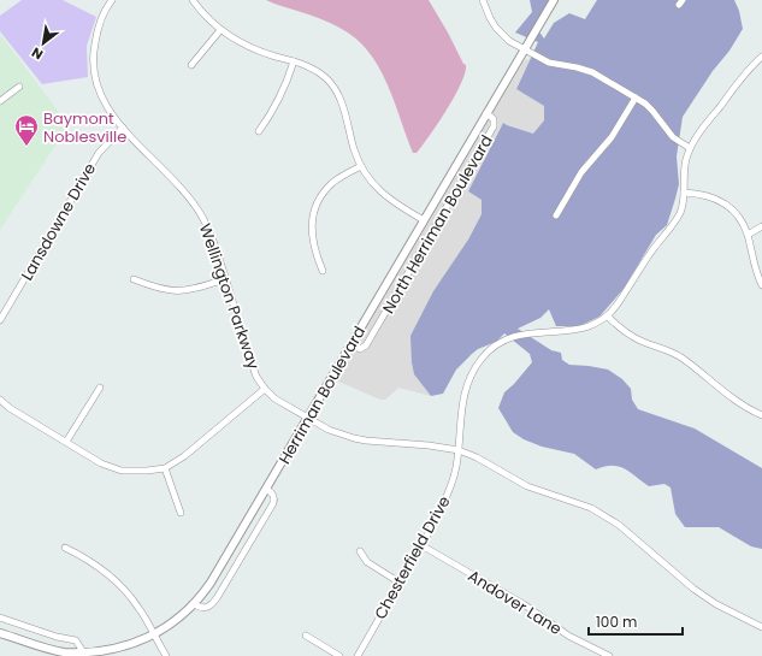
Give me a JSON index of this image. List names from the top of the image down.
{
  "streets": {
    "street": [
      "Lansdowne Drive",
      "North Herriman Boulevard",
      "Wellington Parkway",
      "Herriman Boulevard",
      "Chesterfield Drive",
      "Andover Lane"
    ]
  },
  "crossings": [
    ["Lansdowne Drive", "Wellington Parkway"],
    ["North Herriman Boulevard", "Herriman Boulevard"],
    ["Wellington Parkway", "Herriman Boulevard"],
    ["Wellington Parkway", "Chesterfield Drive"],
    ["Chesterfield Drive", "Andover Lane"]
  ],
  "places": {
    "hotel": ["Baymont Noblesville"]
  },
  "scale_bar": "100 m",
  "north": "bottom left"
}
